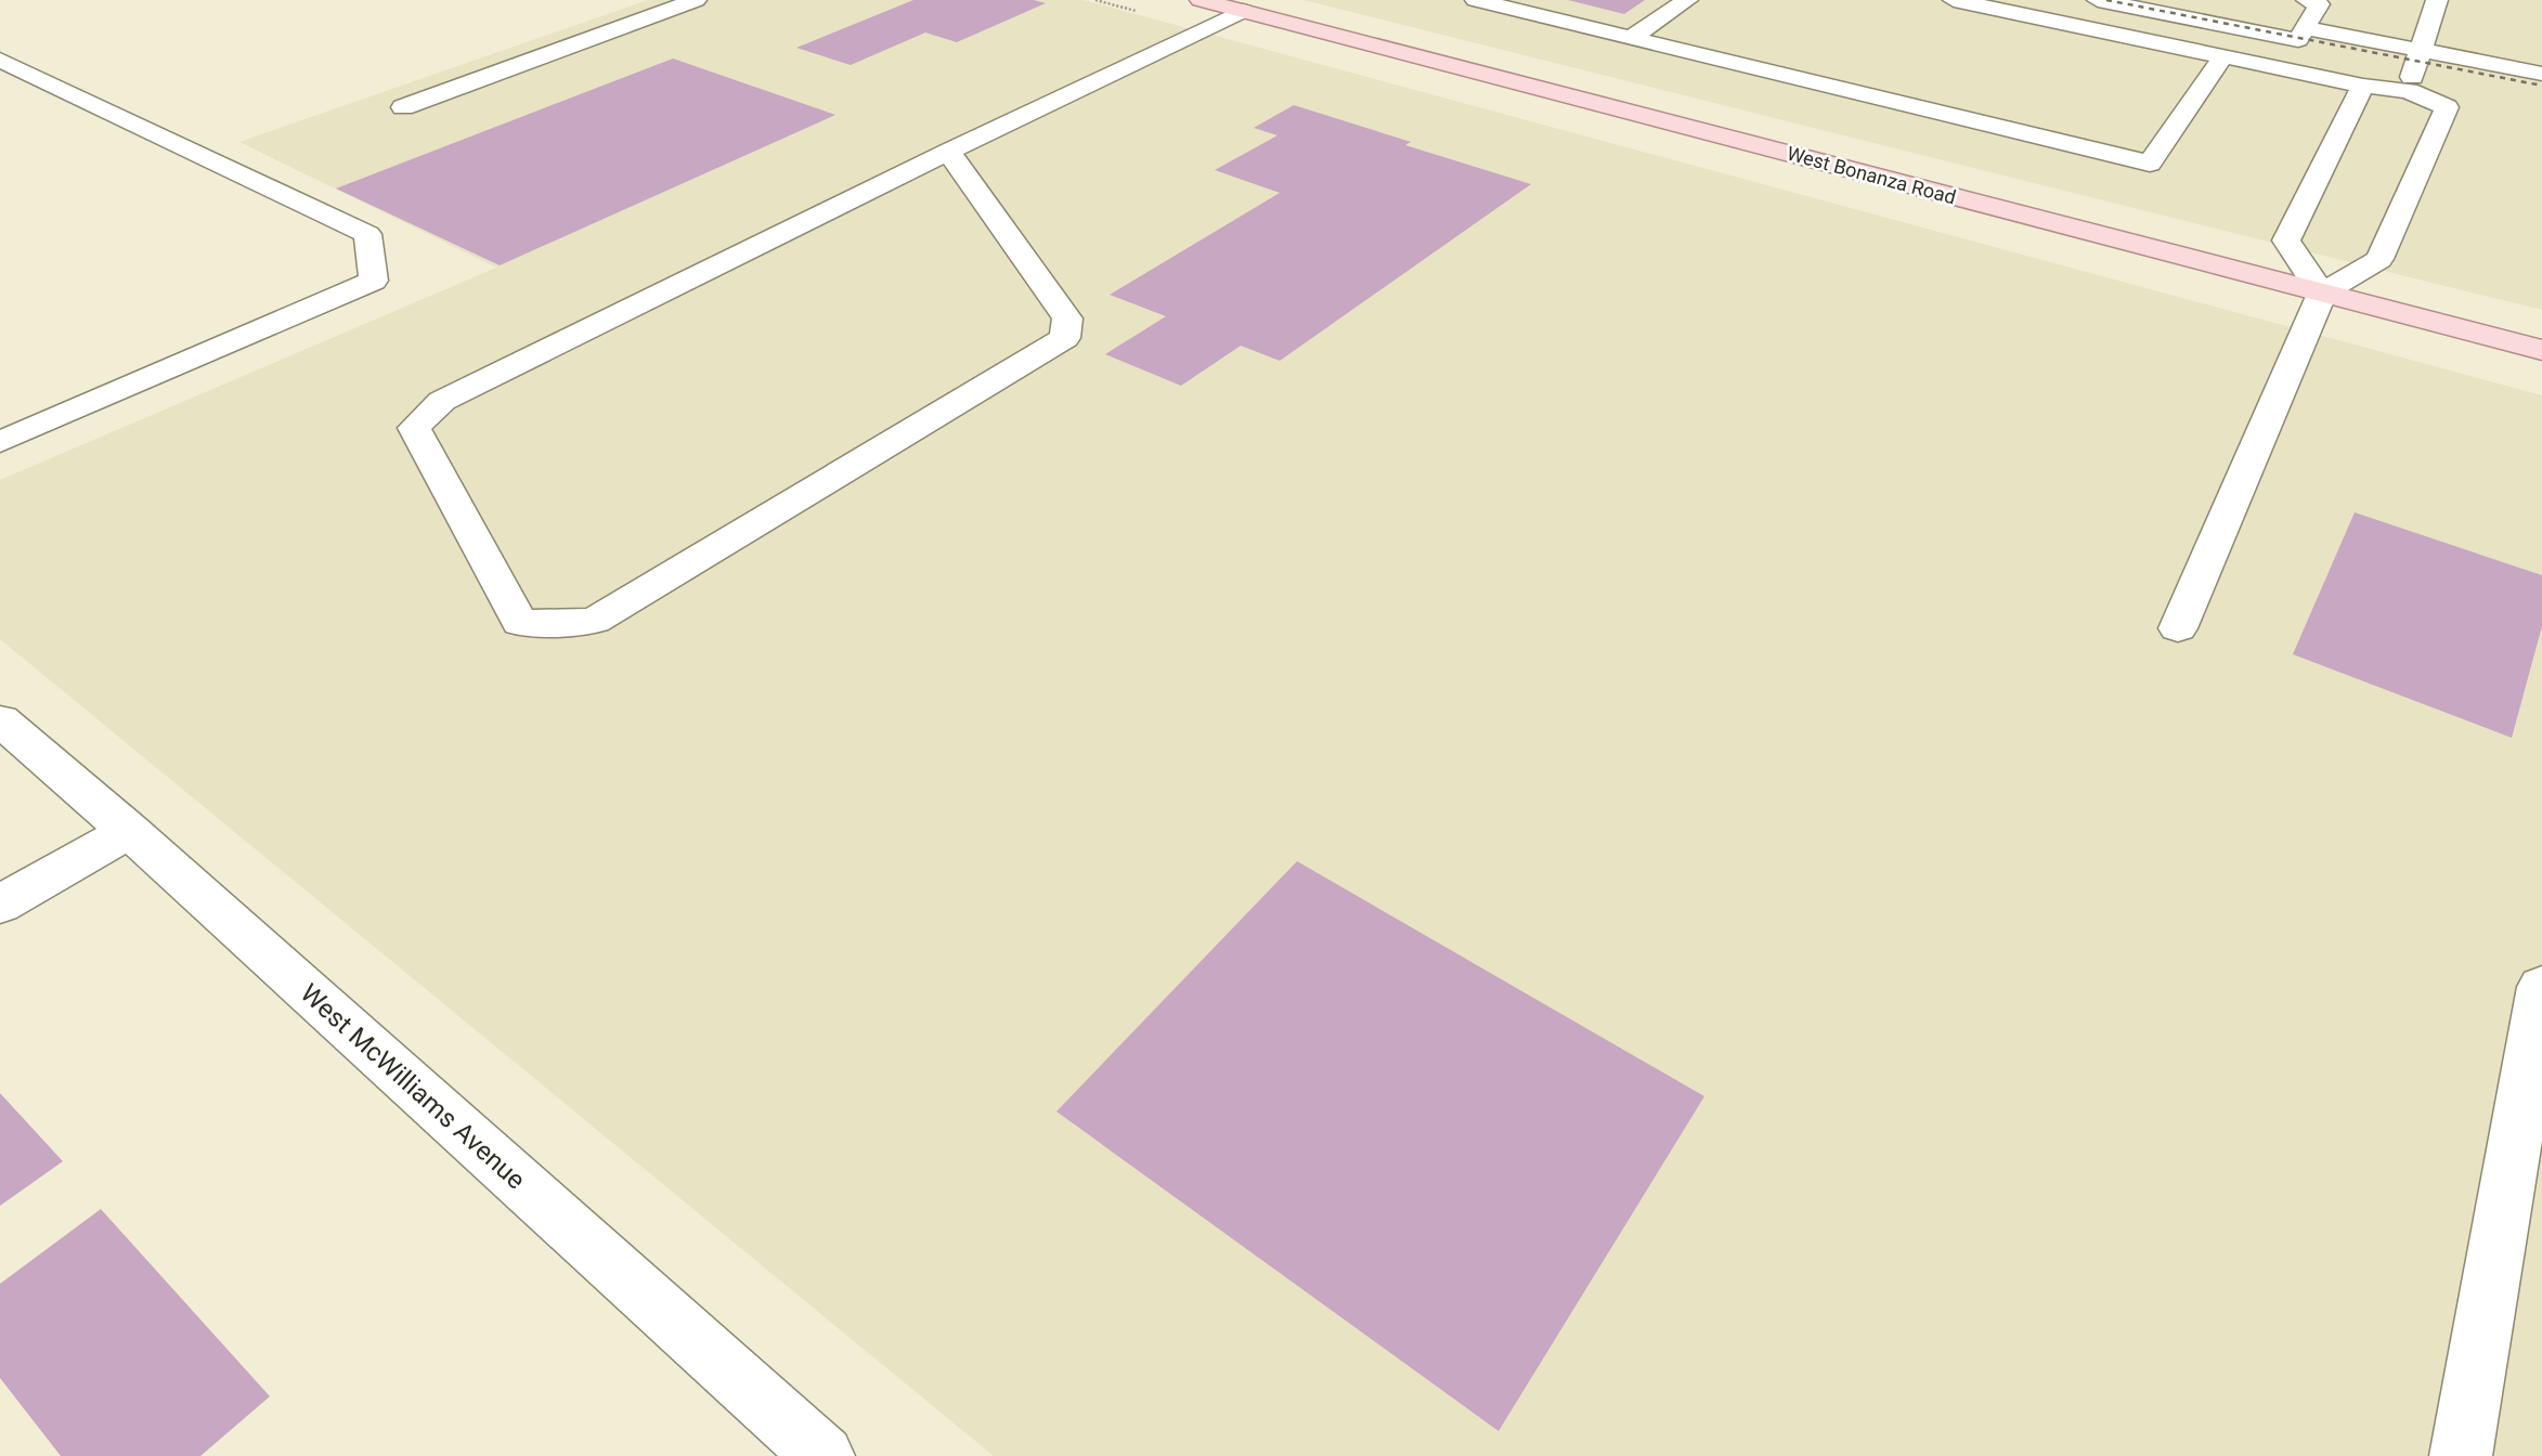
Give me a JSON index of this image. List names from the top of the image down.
{
  "streets": {
    "main road": ["West Bonanza Road"],
    "street": ["West McWilliams Avenue"]
  }
}
